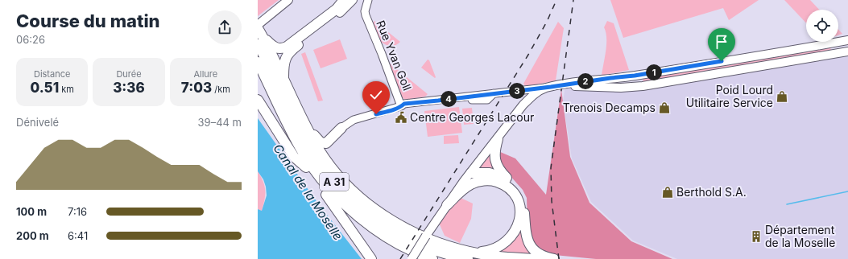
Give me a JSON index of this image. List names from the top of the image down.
{
  "streets": {
    "highway": ["A 31"],
    "street": ["Rue Yvan Goll"]
  },
  "water": ["Canal de la Moselle"],
  "places": {
    "shop": ["Poid Lourd Utilitaire Service", "Trenois Decamps", "Berthold S.A."],
    "public building": ["Centre Georges Lacour"],
    "building": ["Département de la Moselle"]
  },
  "page": {
    "heading": ["Course du matin", "06:26"],
    "stats": [
      ["Distance", "0.51 km"],
      ["Durée", "3:36"],
      ["Allure", "7:03 /km"]
    ],
    "pins": [
      "1",
      "2",
      "3",
      "4"
    ],
    "chart": ["Dénivelé", "39–44 m"],
    "list": [
      {
        "name": "100 m",
        "note": "7:16"
      },
      {
        "name": "200 m",
        "note": "6:41"
      }
    ]
  }
}
